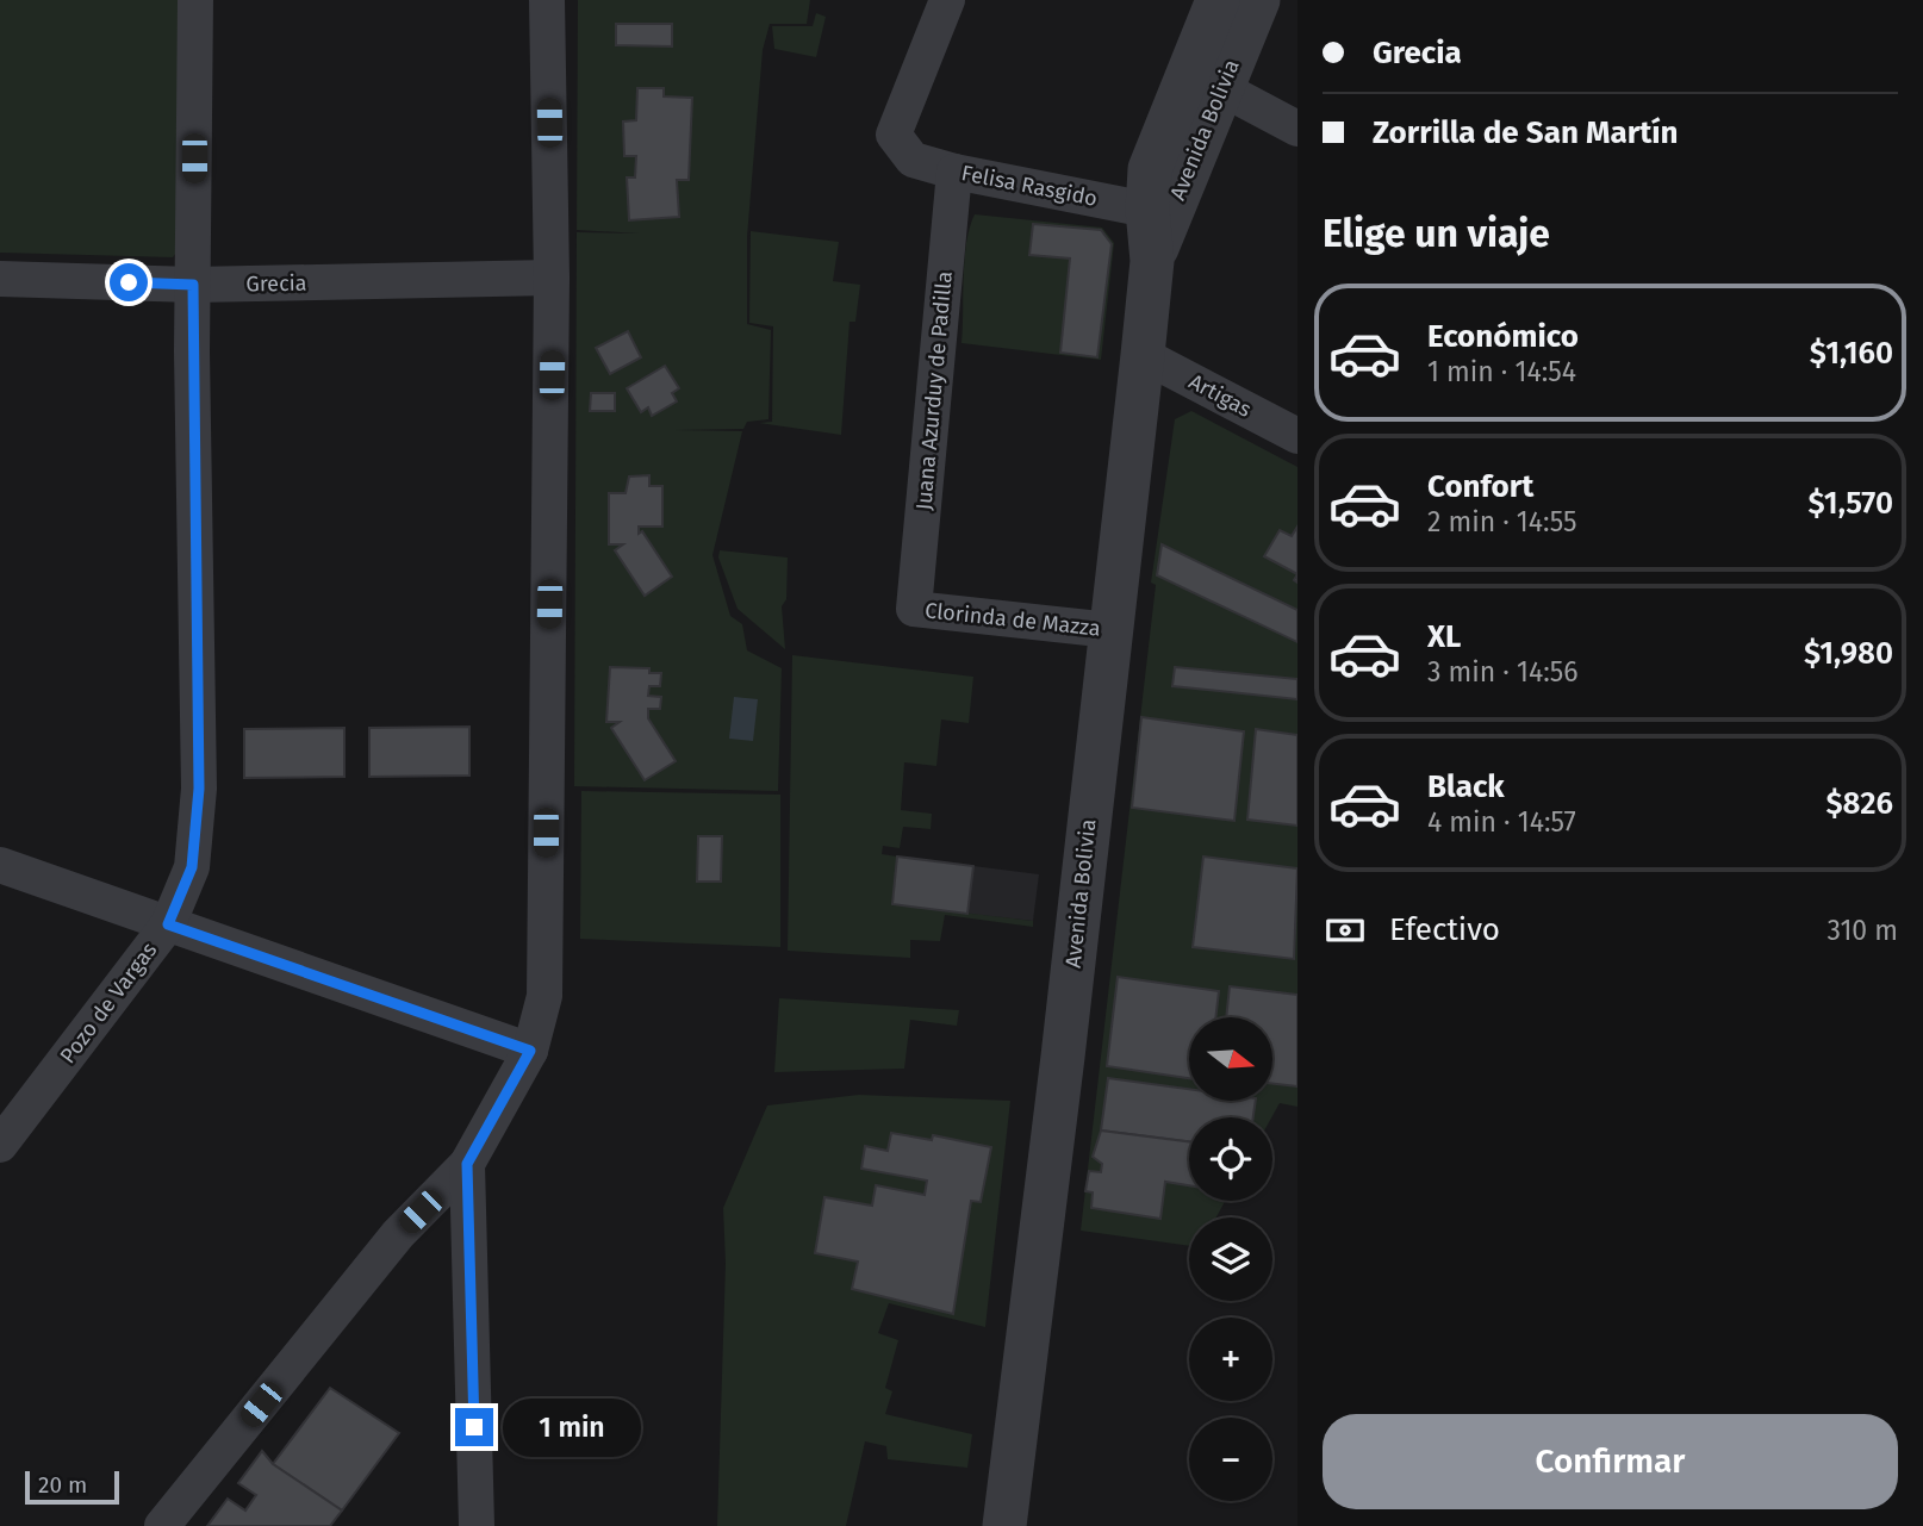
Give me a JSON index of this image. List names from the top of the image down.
{
  "streets": {
    "street": [
      "Avenida Bolivia",
      "Felisa Rasgido",
      "Grecia",
      "Juana Azurduy de Padilla",
      "Artigas",
      "Clorinda de Mazza",
      "Pozo de Vargas"
    ]
  },
  "crossings": [
    ["Avenida Bolivia", "Felisa Rasgido"],
    ["Avenida Bolivia", "Artigas"],
    ["Avenida Bolivia", "Clorinda de Mazza"],
    ["Felisa Rasgido", "Juana Azurduy de Padilla"],
    ["Grecia", "Pozo de Vargas"],
    ["Juana Azurduy de Padilla", "Clorinda de Mazza"]
  ],
  "scale_bar": "20 m",
  "north": "right",
  "page": {
    "banner": ["Grecia", "Zorrilla de San Martín"],
    "heading": "Elige un viaje",
    "list": [
      {
        "name": "Económico",
        "note": "1 min · 14:54",
        "value": "$1,160"
      },
      {
        "name": "Confort",
        "note": "2 min · 14:55",
        "value": "$1,570"
      },
      {
        "name": "XL",
        "note": "3 min · 14:56",
        "value": "$1,980"
      },
      {
        "name": "Black",
        "note": "4 min · 14:57",
        "value": "$826"
      }
    ],
    "pay": ["Efectivo", "310 m"],
    "map_buttons": ["+", "−"],
    "buttons": "Confirmar",
    "bubble": "1 min",
    "scale": "20 m"
  }
}
